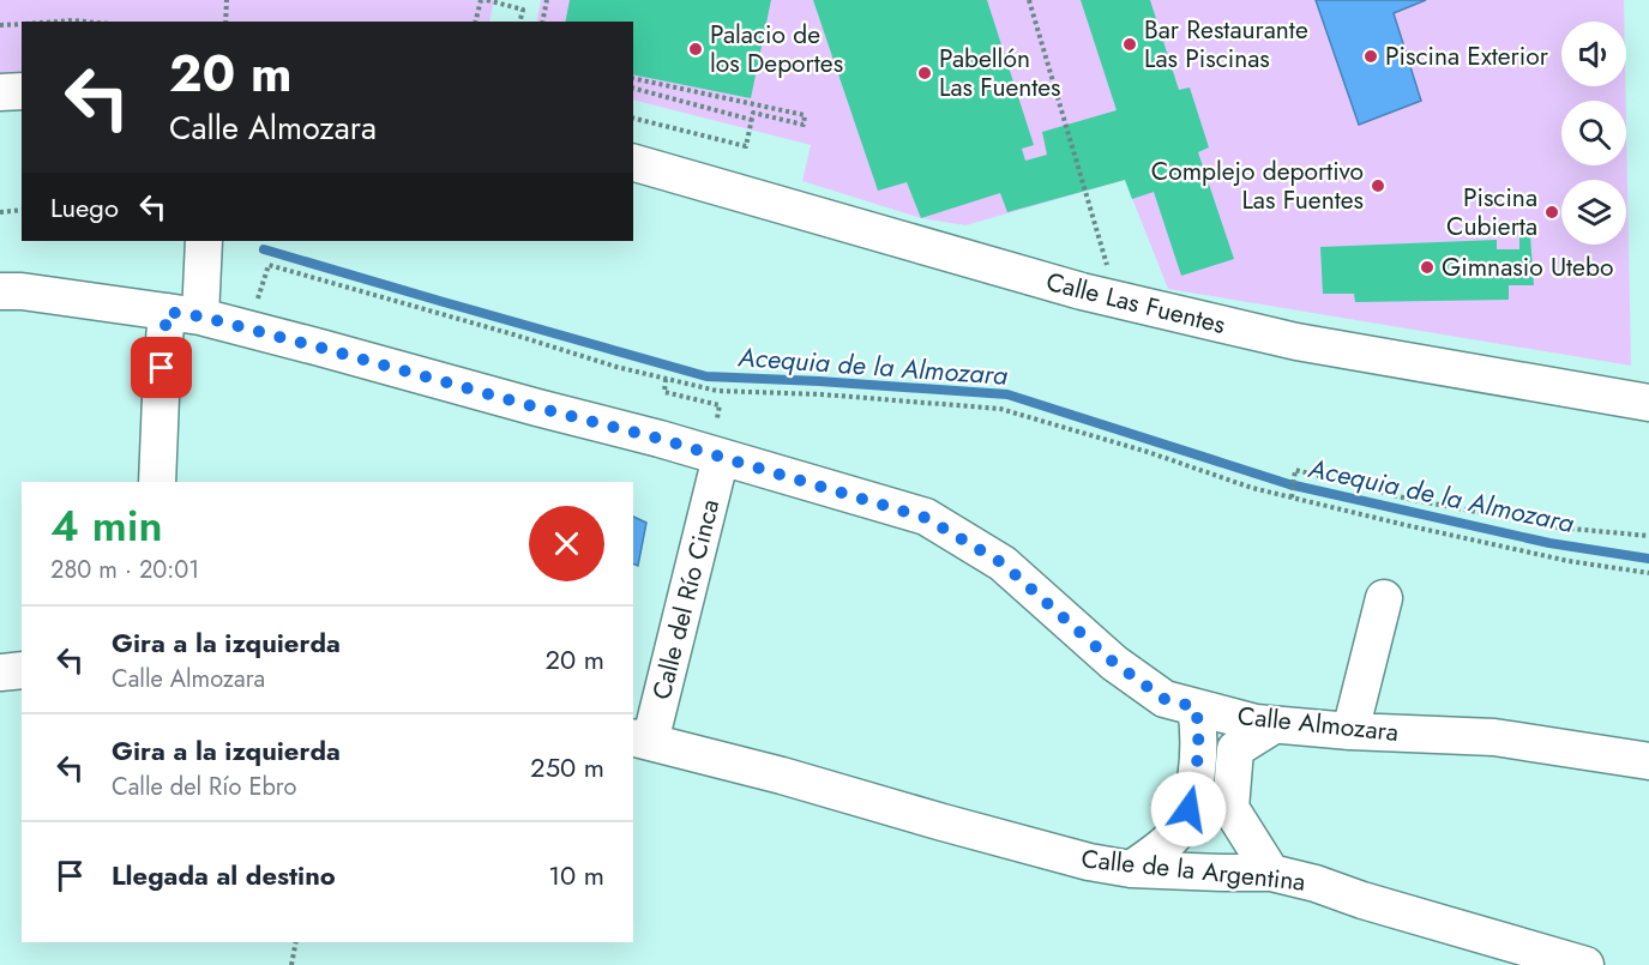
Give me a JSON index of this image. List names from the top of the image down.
{
  "streets": {
    "street": [
      "Calle Las Fuentes",
      "Calle del Río Cinca",
      "Calle Almozara",
      "Calle de la Argentina"
    ]
  },
  "crossings": [
    ["Calle del Río Cinca", "Calle Almozara"],
    ["Calle del Río Cinca", "Calle de la Argentina"]
  ],
  "water": ["Acequia de la Almozara"],
  "places": [
    "Bar Restaurante Las Piscinas",
    "Palacio de los Deportes",
    "Piscina Exterior",
    "Pabellón Las Fuentes",
    "Complejo deportivo Las Fuentes",
    "Piscina Cubierta",
    "Gimnasio Utebo"
  ],
  "page": {
    "turn": ["20 m", "Calle Almozara"],
    "then": "Luego",
    "heading": ["4 min", "280 m · 20:01"],
    "list": [
      {
        "name": "Gira a la izquierda",
        "note": "Calle Almozara",
        "value": "20 m"
      },
      {
        "name": "Gira a la izquierda",
        "note": "Calle del Río Ebro",
        "value": "250 m"
      },
      {
        "name": "Llegada al destino",
        "value": "10 m"
      }
    ]
  }
}
